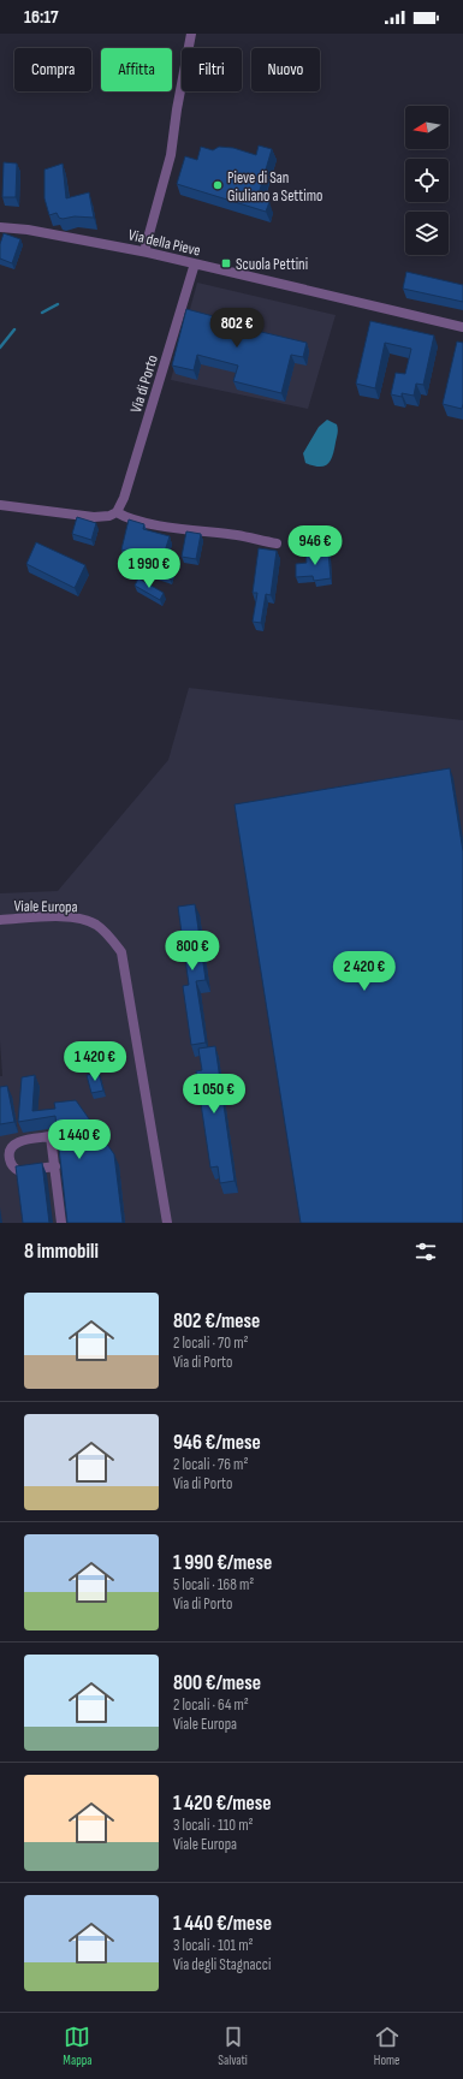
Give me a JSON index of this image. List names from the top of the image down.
{
  "streets": {
    "street": ["Via della Pieve", "Via di Porto", "Viale Europa"]
  },
  "crossings": [
    ["Via della Pieve", "Via di Porto"]
  ],
  "places": {
    "other": ["Pieve di San Giuliano a Settimo"],
    "transit": ["Scuola Pettini"]
  },
  "north": "left",
  "page": {
    "status": "16:17",
    "chip": [
      "Compra",
      "Affitta",
      "Filtri",
      "Nuovo"
    ],
    "price": [
      "802 €",
      "946 €",
      "1 990 €",
      "800 €",
      "2 420 €",
      "1 420 €",
      "1 050 €",
      "1 440 €"
    ],
    "heading": "8 immobili",
    "list": [
      {
        "name": "802 €/mese",
        "note": "2 locali · 70 m² · Via di Porto"
      },
      {
        "name": "946 €/mese",
        "note": "2 locali · 76 m² · Via di Porto"
      },
      {
        "name": "1 990 €/mese",
        "note": "5 locali · 168 m² · Via di Porto"
      },
      {
        "name": "800 €/mese",
        "note": "2 locali · 64 m² · Viale Europa"
      },
      {
        "name": "1 420 €/mese",
        "note": "3 locali · 110 m² · Viale Europa"
      },
      {
        "name": "1 440 €/mese",
        "note": "3 locali · 101 m² · Via degli Stagnacci"
      }
    ],
    "tabs": ["Mappa", "Salvati", "Home"]
  }
}
